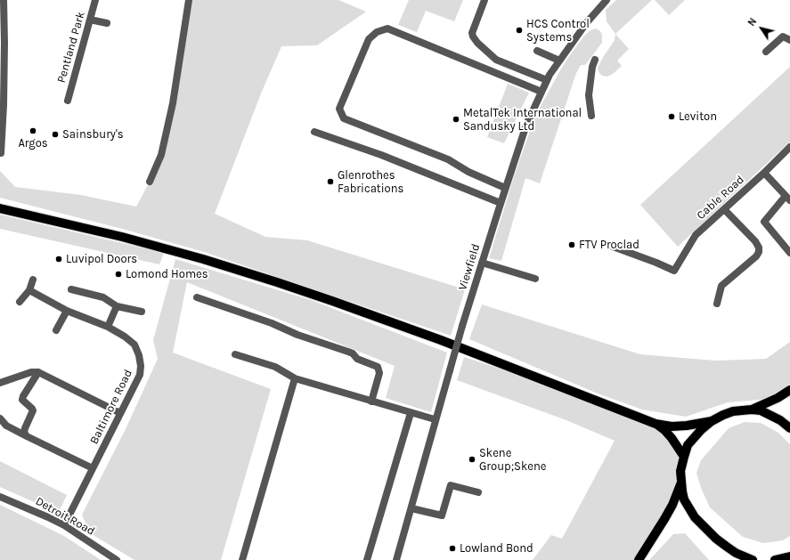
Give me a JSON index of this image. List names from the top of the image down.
{
  "streets": {
    "street": [
      "Pentland Park",
      "Cable Road",
      "Viewfield",
      "Baltimore Road",
      "Detroit Road"
    ]
  },
  "crossings": [
    ["Baltimore Road", "Detroit Road"]
  ],
  "places": [
    "HCS Control Systems",
    "Leviton",
    "MetalTek International Sandusky Ltd",
    "Argos",
    "Sainsbury's",
    "Glenrothes Fabrications",
    "FTV Proclad",
    "Luvipol Doors",
    "Lomond Homes",
    "Skene Group;Skene",
    "Lowland Bond"
  ],
  "north": "top left"
}
